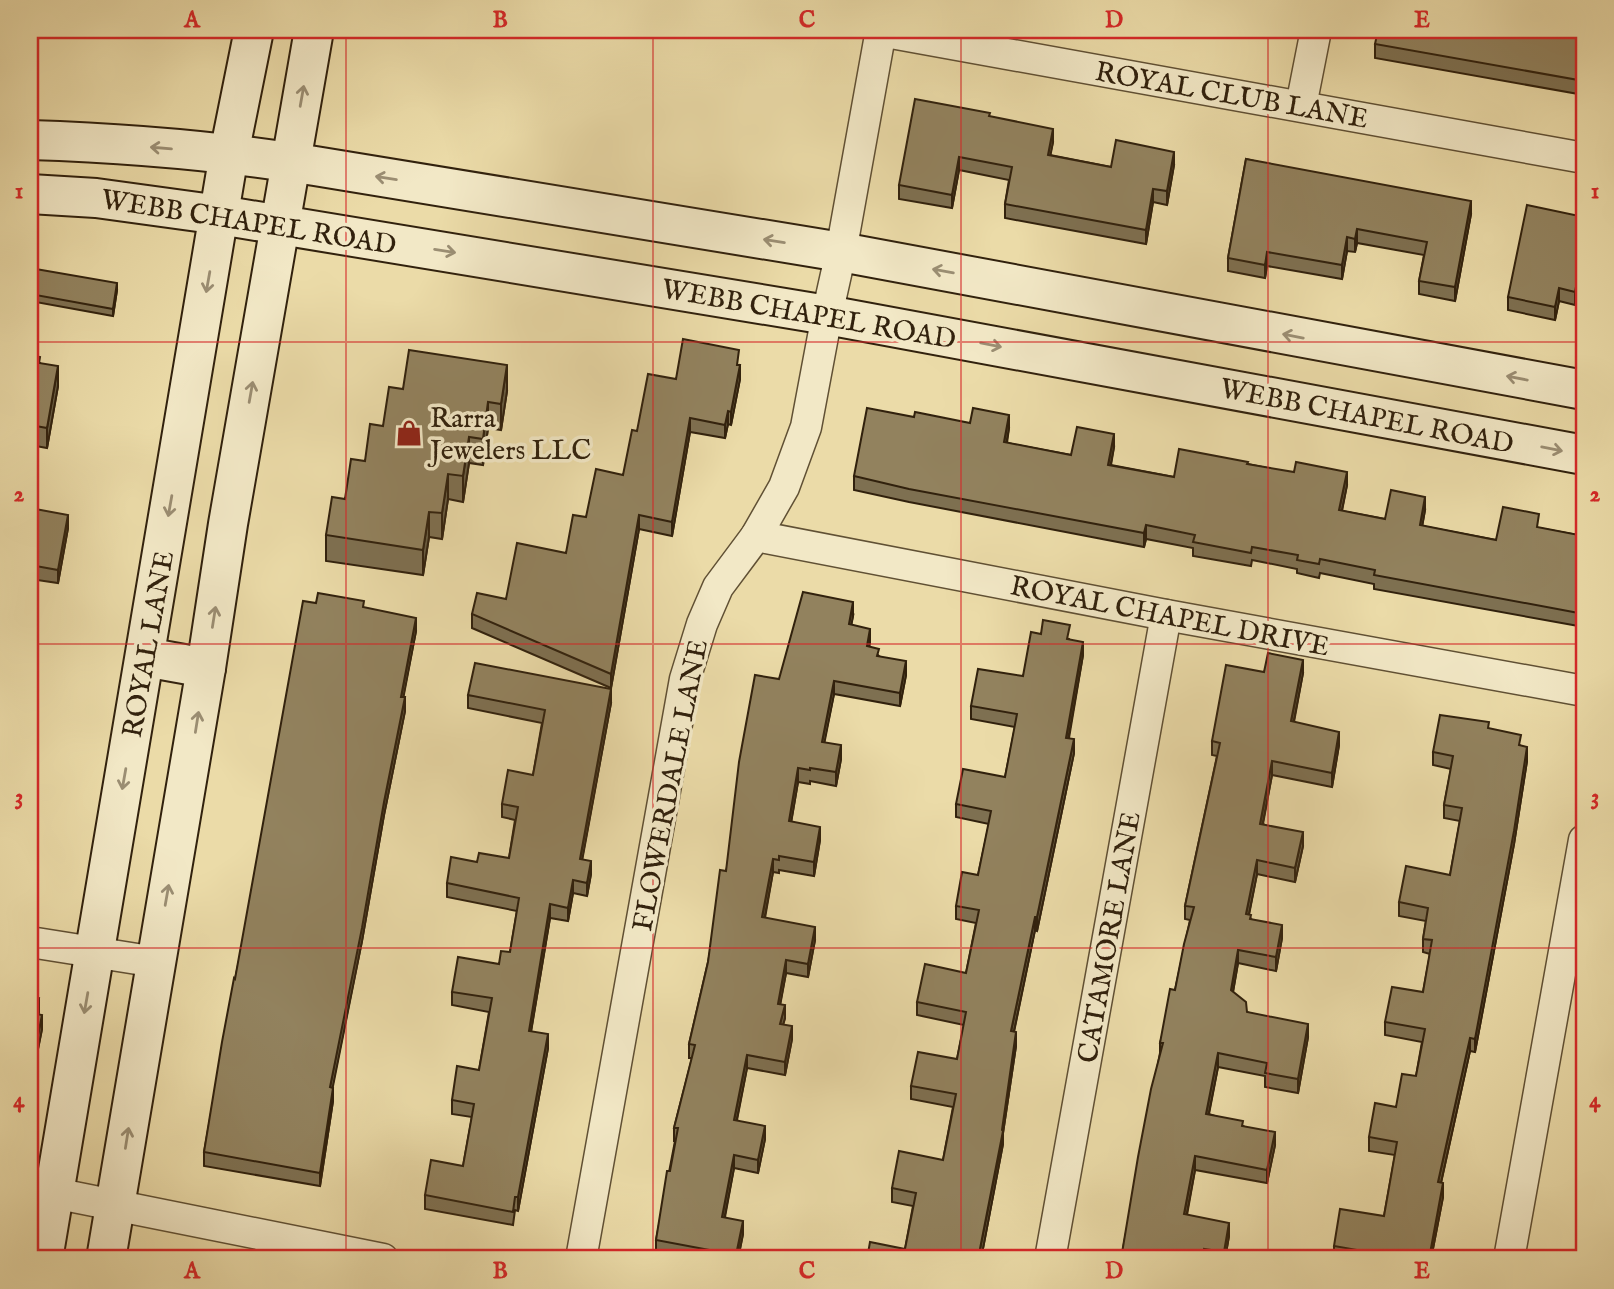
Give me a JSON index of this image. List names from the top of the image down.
{
  "streets": {
    "main road": ["WEBB CHAPEL ROAD", "ROYAL LANE"],
    "street": [
      "ROYAL CLUB LANE",
      "ROYAL CHAPEL DRIVE",
      "FLOWERDALE LANE",
      "CATAMORE LANE"
    ]
  },
  "crossings": [
    ["ROYAL CLUB LANE", "FLOWERDALE LANE"],
    ["WEBB CHAPEL ROAD", "ROYAL LANE"],
    ["WEBB CHAPEL ROAD", "FLOWERDALE LANE"],
    ["ROYAL CHAPEL DRIVE", "FLOWERDALE LANE"],
    ["ROYAL CHAPEL DRIVE", "CATAMORE LANE"]
  ],
  "places": {
    "shop": ["Rarra Jewelers LLC"]
  },
  "grid": {
    "columns": [
      "A",
      "B",
      "C",
      "D",
      "E"
    ],
    "rows": [
      "1",
      "2",
      "3",
      "4"
    ]
  }
}
